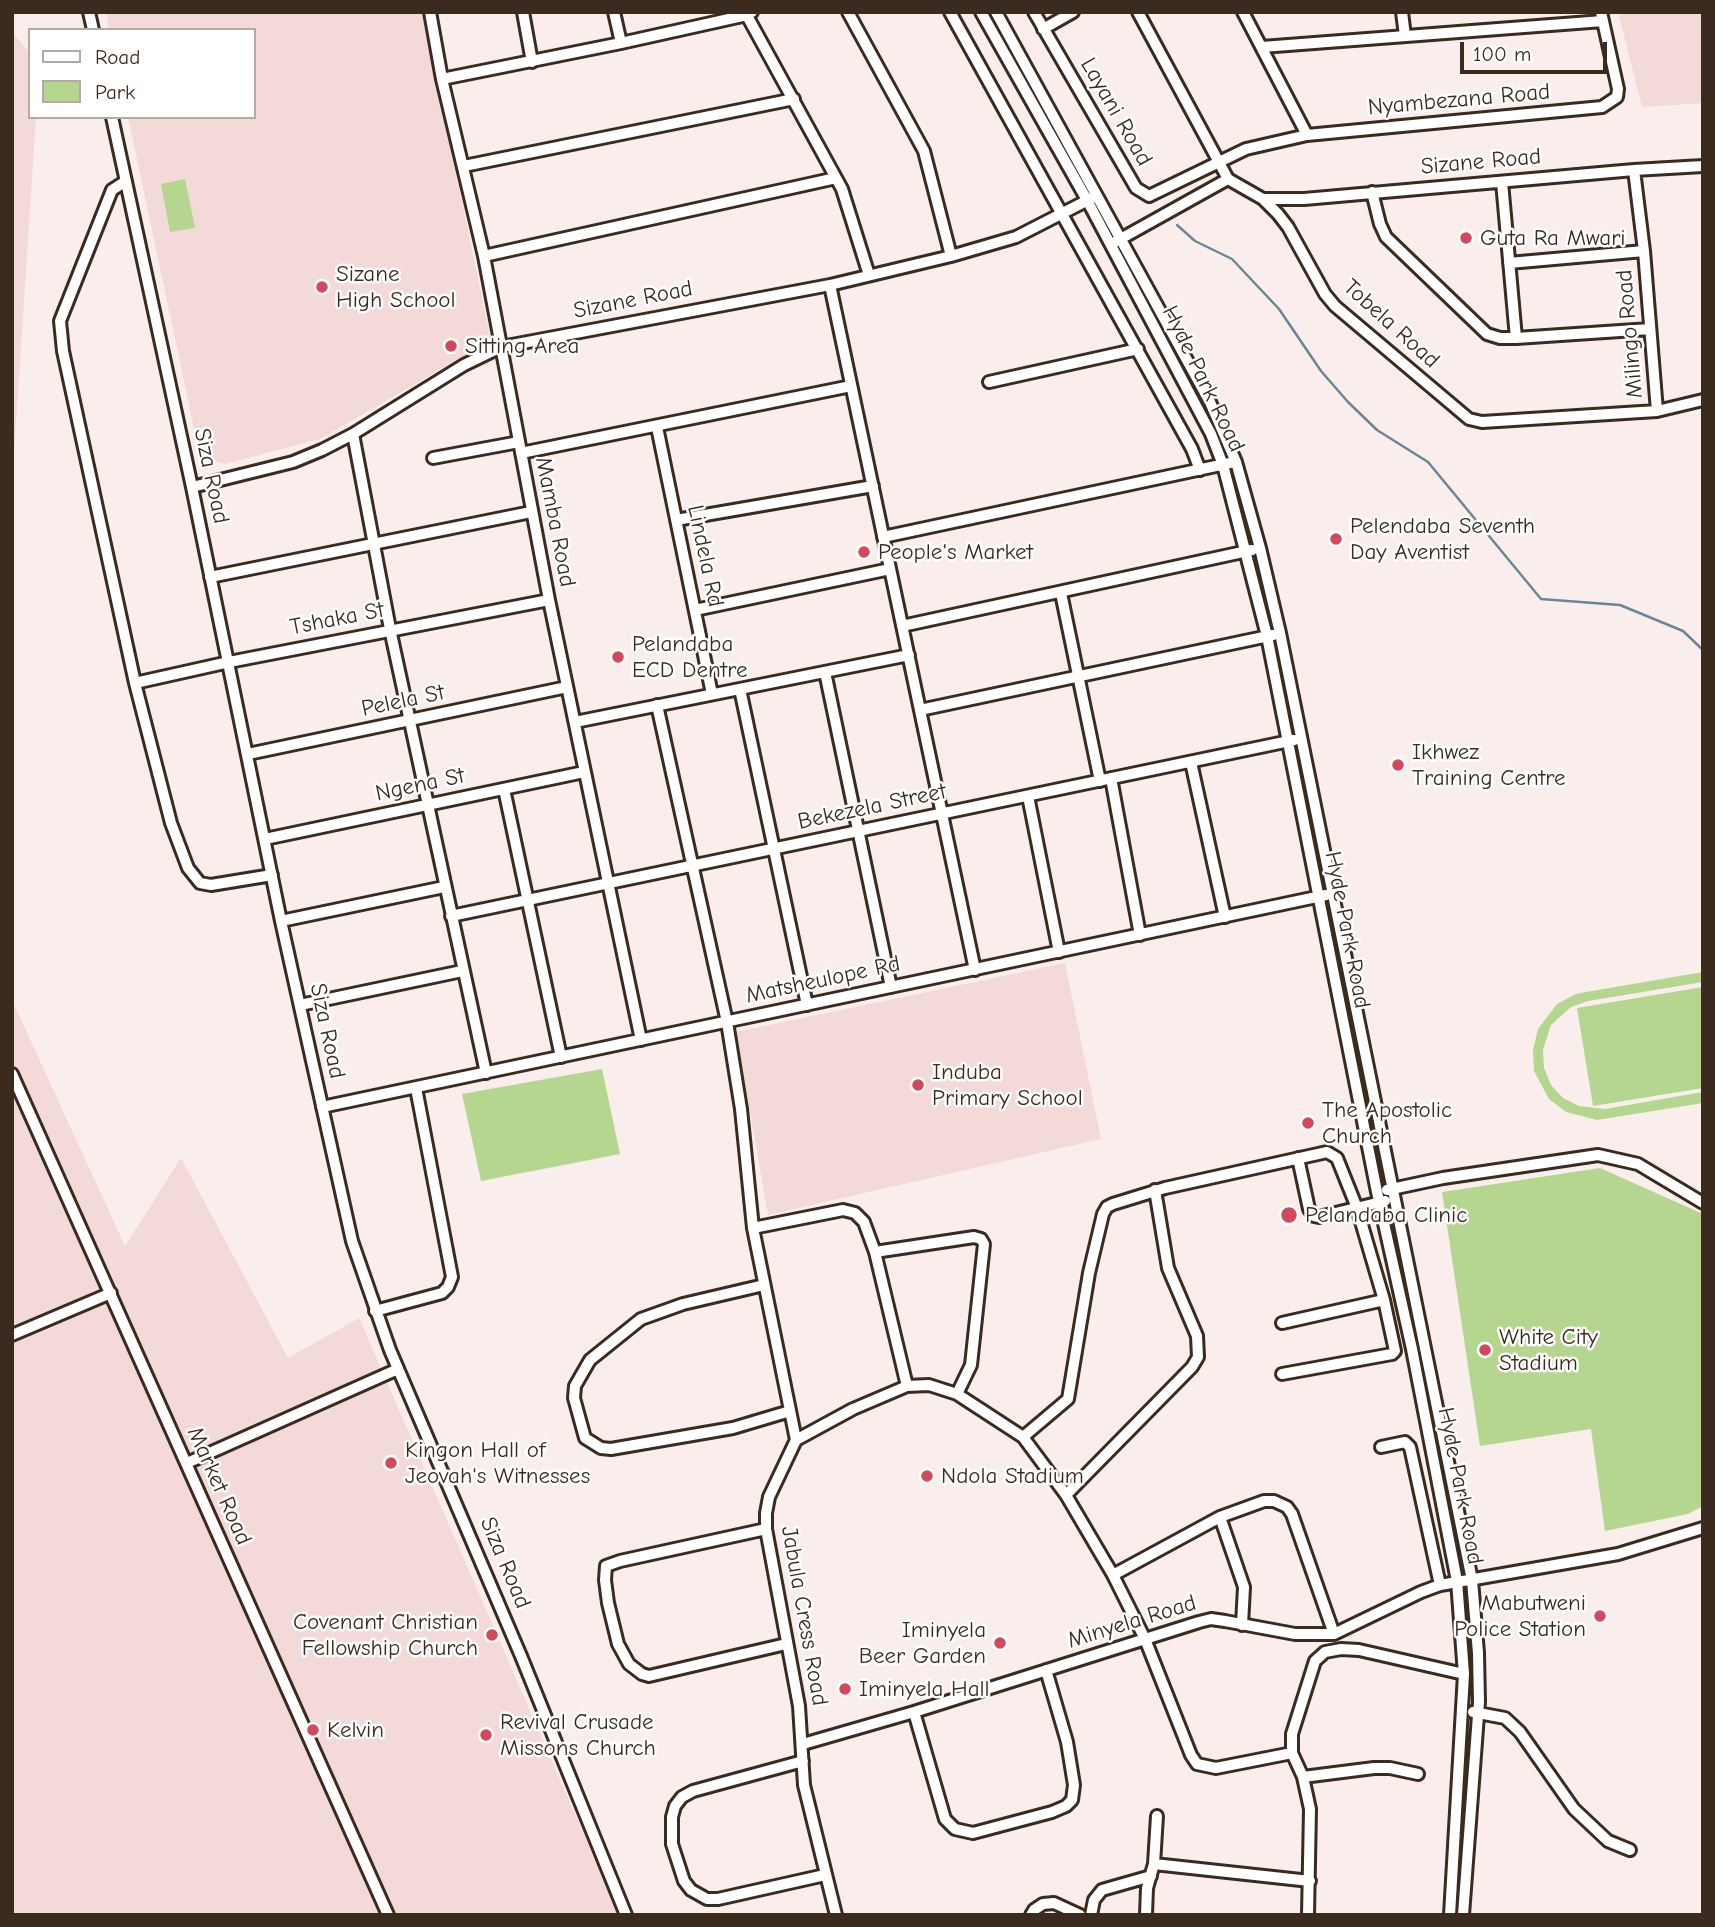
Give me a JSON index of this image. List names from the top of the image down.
{
  "streets": {
    "street": [
      "Nyambezana Road",
      "Layani Road",
      "Sizane Road",
      "Tobela Road",
      "Milingo Road",
      "Hyde Park Road",
      "Siza Road",
      "Mamba Road",
      "Lindela Rd",
      "Tshaka St",
      "Pelela St",
      "Ngena St",
      "Bekezela Street",
      "Matsheulope Rd",
      "Market Road",
      "Jabula Cress Road",
      "Minyela Road"
    ]
  },
  "crossings": [
    ["Nyambezana Road", "Layani Road"],
    ["Sizane Road", "Tobela Road"],
    ["Sizane Road", "Milingo Road"],
    ["Sizane Road", "Hyde Park Road"],
    ["Sizane Road", "Siza Road"],
    ["Sizane Road", "Mamba Road"],
    ["Tobela Road", "Milingo Road"],
    ["Hyde Park Road", "Bekezela Street"],
    ["Hyde Park Road", "Matsheulope Rd"],
    ["Hyde Park Road", "Minyela Road"],
    ["Siza Road", "Tshaka St"],
    ["Siza Road", "Pelela St"],
    ["Siza Road", "Ngena St"],
    ["Siza Road", "Matsheulope Rd"],
    ["Mamba Road", "Tshaka St"],
    ["Mamba Road", "Pelela St"],
    ["Mamba Road", "Ngena St"],
    ["Mamba Road", "Bekezela Street"],
    ["Mamba Road", "Matsheulope Rd"],
    ["Jabula Cress Road", "Minyela Road"]
  ],
  "places": [
    "Guta Ra Mwari",
    "Sizane High School",
    "Sitting Area",
    "Pelendaba Seventh Day Aventist",
    "People's Market",
    "Pelandaba ECD Dentre",
    "Ikhwez Training Centre",
    "Induba Primary School",
    "The Apostolic Church",
    "Pelandaba Clinic",
    "White City Stadium",
    "Kingon Hall of Jeovah's Witnesses",
    "Ndola Stadium",
    "Mabutweni Police Station",
    "Covenant Christian Fellowship Church",
    "Iminyela Beer Garden",
    "Iminyela Hall",
    "Kelvin",
    "Revival Crusade Missons Church"
  ],
  "legend": ["Road", "Park"],
  "scale_bar": "100 m"
}
